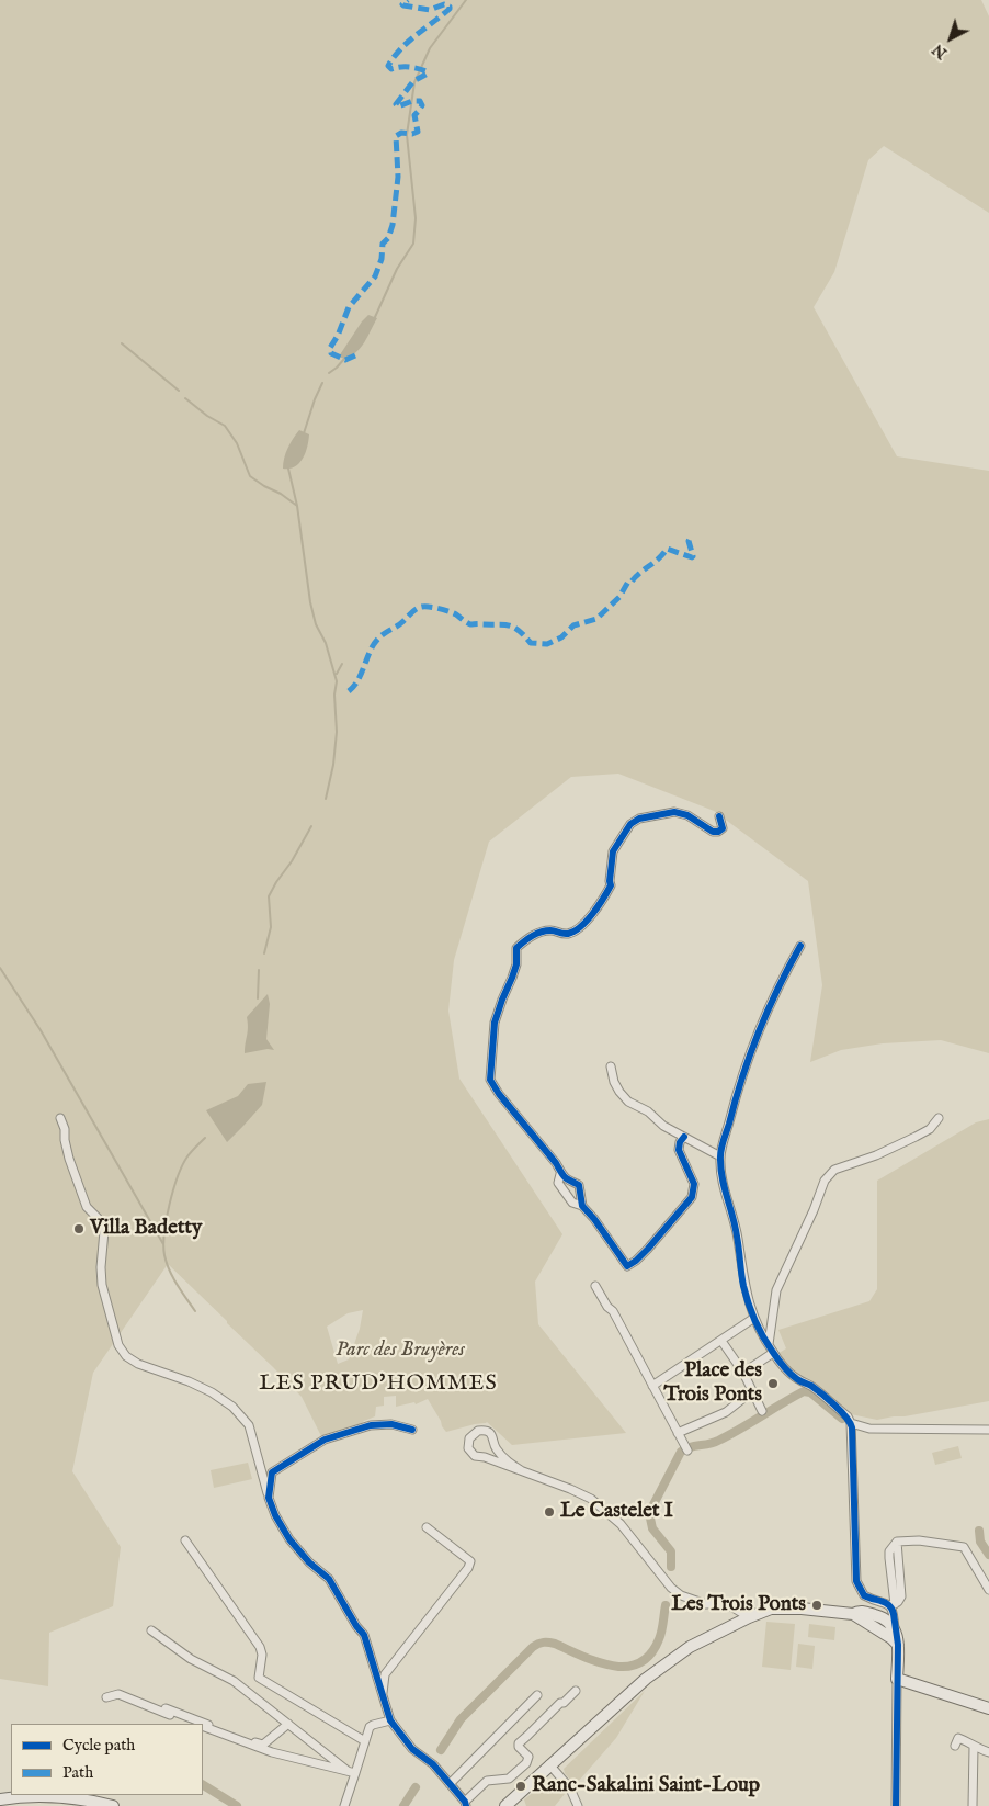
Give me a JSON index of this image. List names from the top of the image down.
{
  "districts": ["LES PRUD'HOMMES"],
  "parks": ["Parc des Bruyères"],
  "places": [
    "Villa Badetty",
    "Place des Trois Ponts",
    "Le Castelet I",
    "Les Trois Ponts",
    "Ranc-Sakalini Saint-Loup"
  ],
  "legend": ["Cycle path", "Path"],
  "north": "bottom left"
}
